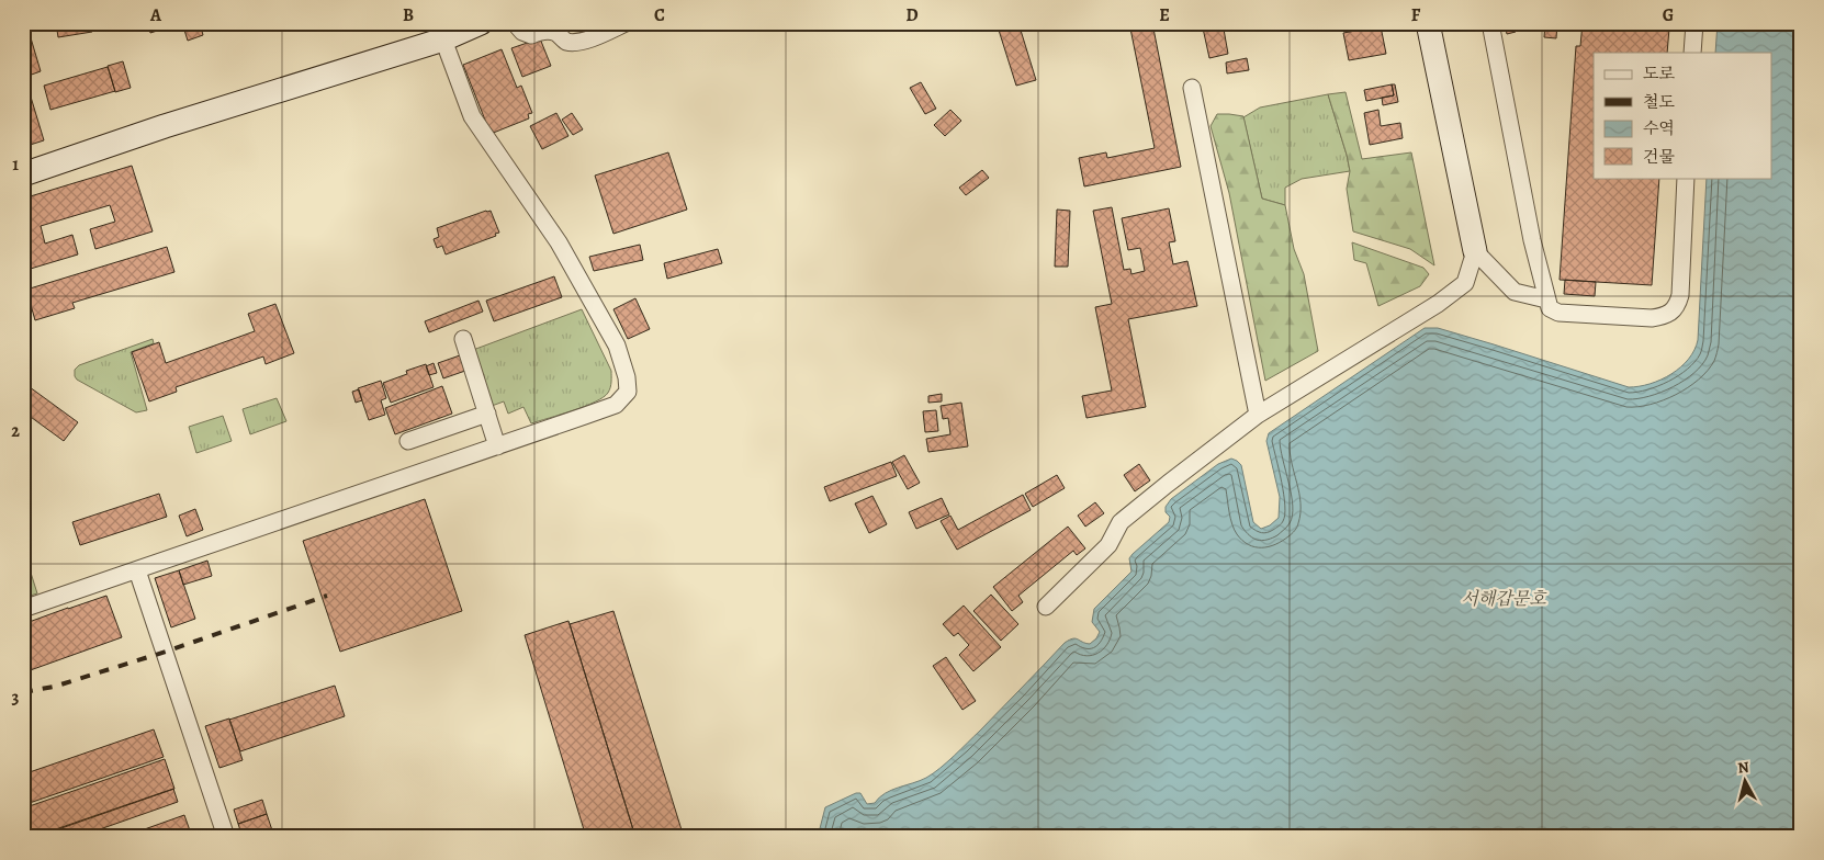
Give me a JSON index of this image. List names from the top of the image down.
{
  "water": ["서해갑문호"],
  "legend": [
    "도로",
    "철도",
    "수역",
    "건물"
  ],
  "north": "top",
  "grid": {
    "columns": [
      "A",
      "B",
      "C",
      "D",
      "E",
      "F",
      "G"
    ],
    "rows": ["1", "2", "3"]
  }
}
